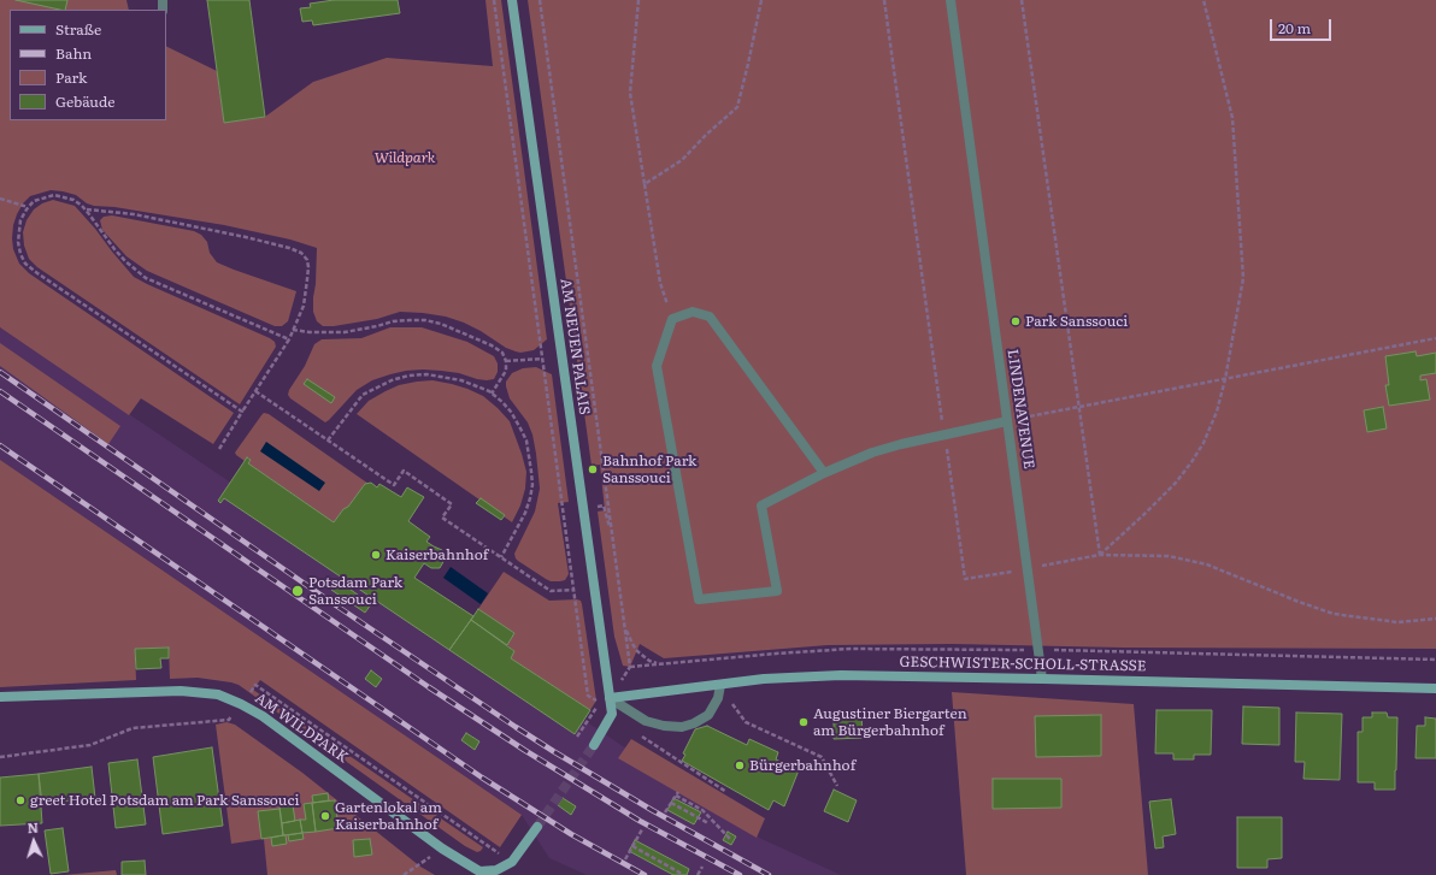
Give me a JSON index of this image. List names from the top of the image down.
{
  "streets": {
    "street": ["AM NEUEN PALAIS", "GESCHWISTER-SCHOLL-STRASSE", "AM WILDPARK"],
    "lane": ["LINDENAVENUE"]
  },
  "crossings": [
    ["AM NEUEN PALAIS", "GESCHWISTER-SCHOLL-STRASSE"],
    ["LINDENAVENUE", "GESCHWISTER-SCHOLL-STRASSE"]
  ],
  "parks": ["Wildpark"],
  "places": [
    "Park Sanssouci",
    "Bahnhof Park Sanssouci",
    "Kaiserbahnhof",
    "Potsdam Park Sanssouci",
    "Augustiner Biergarten am Bürgerbahnhof",
    "Bürgerbahnhof",
    "greet Hotel Potsdam am Park Sanssouci",
    "Gartenlokal am Kaiserbahnhof"
  ],
  "legend": [
    "Straße",
    "Bahn",
    "Park",
    "Gebäude"
  ],
  "scale_bar": "20 m",
  "north": "top"
}
